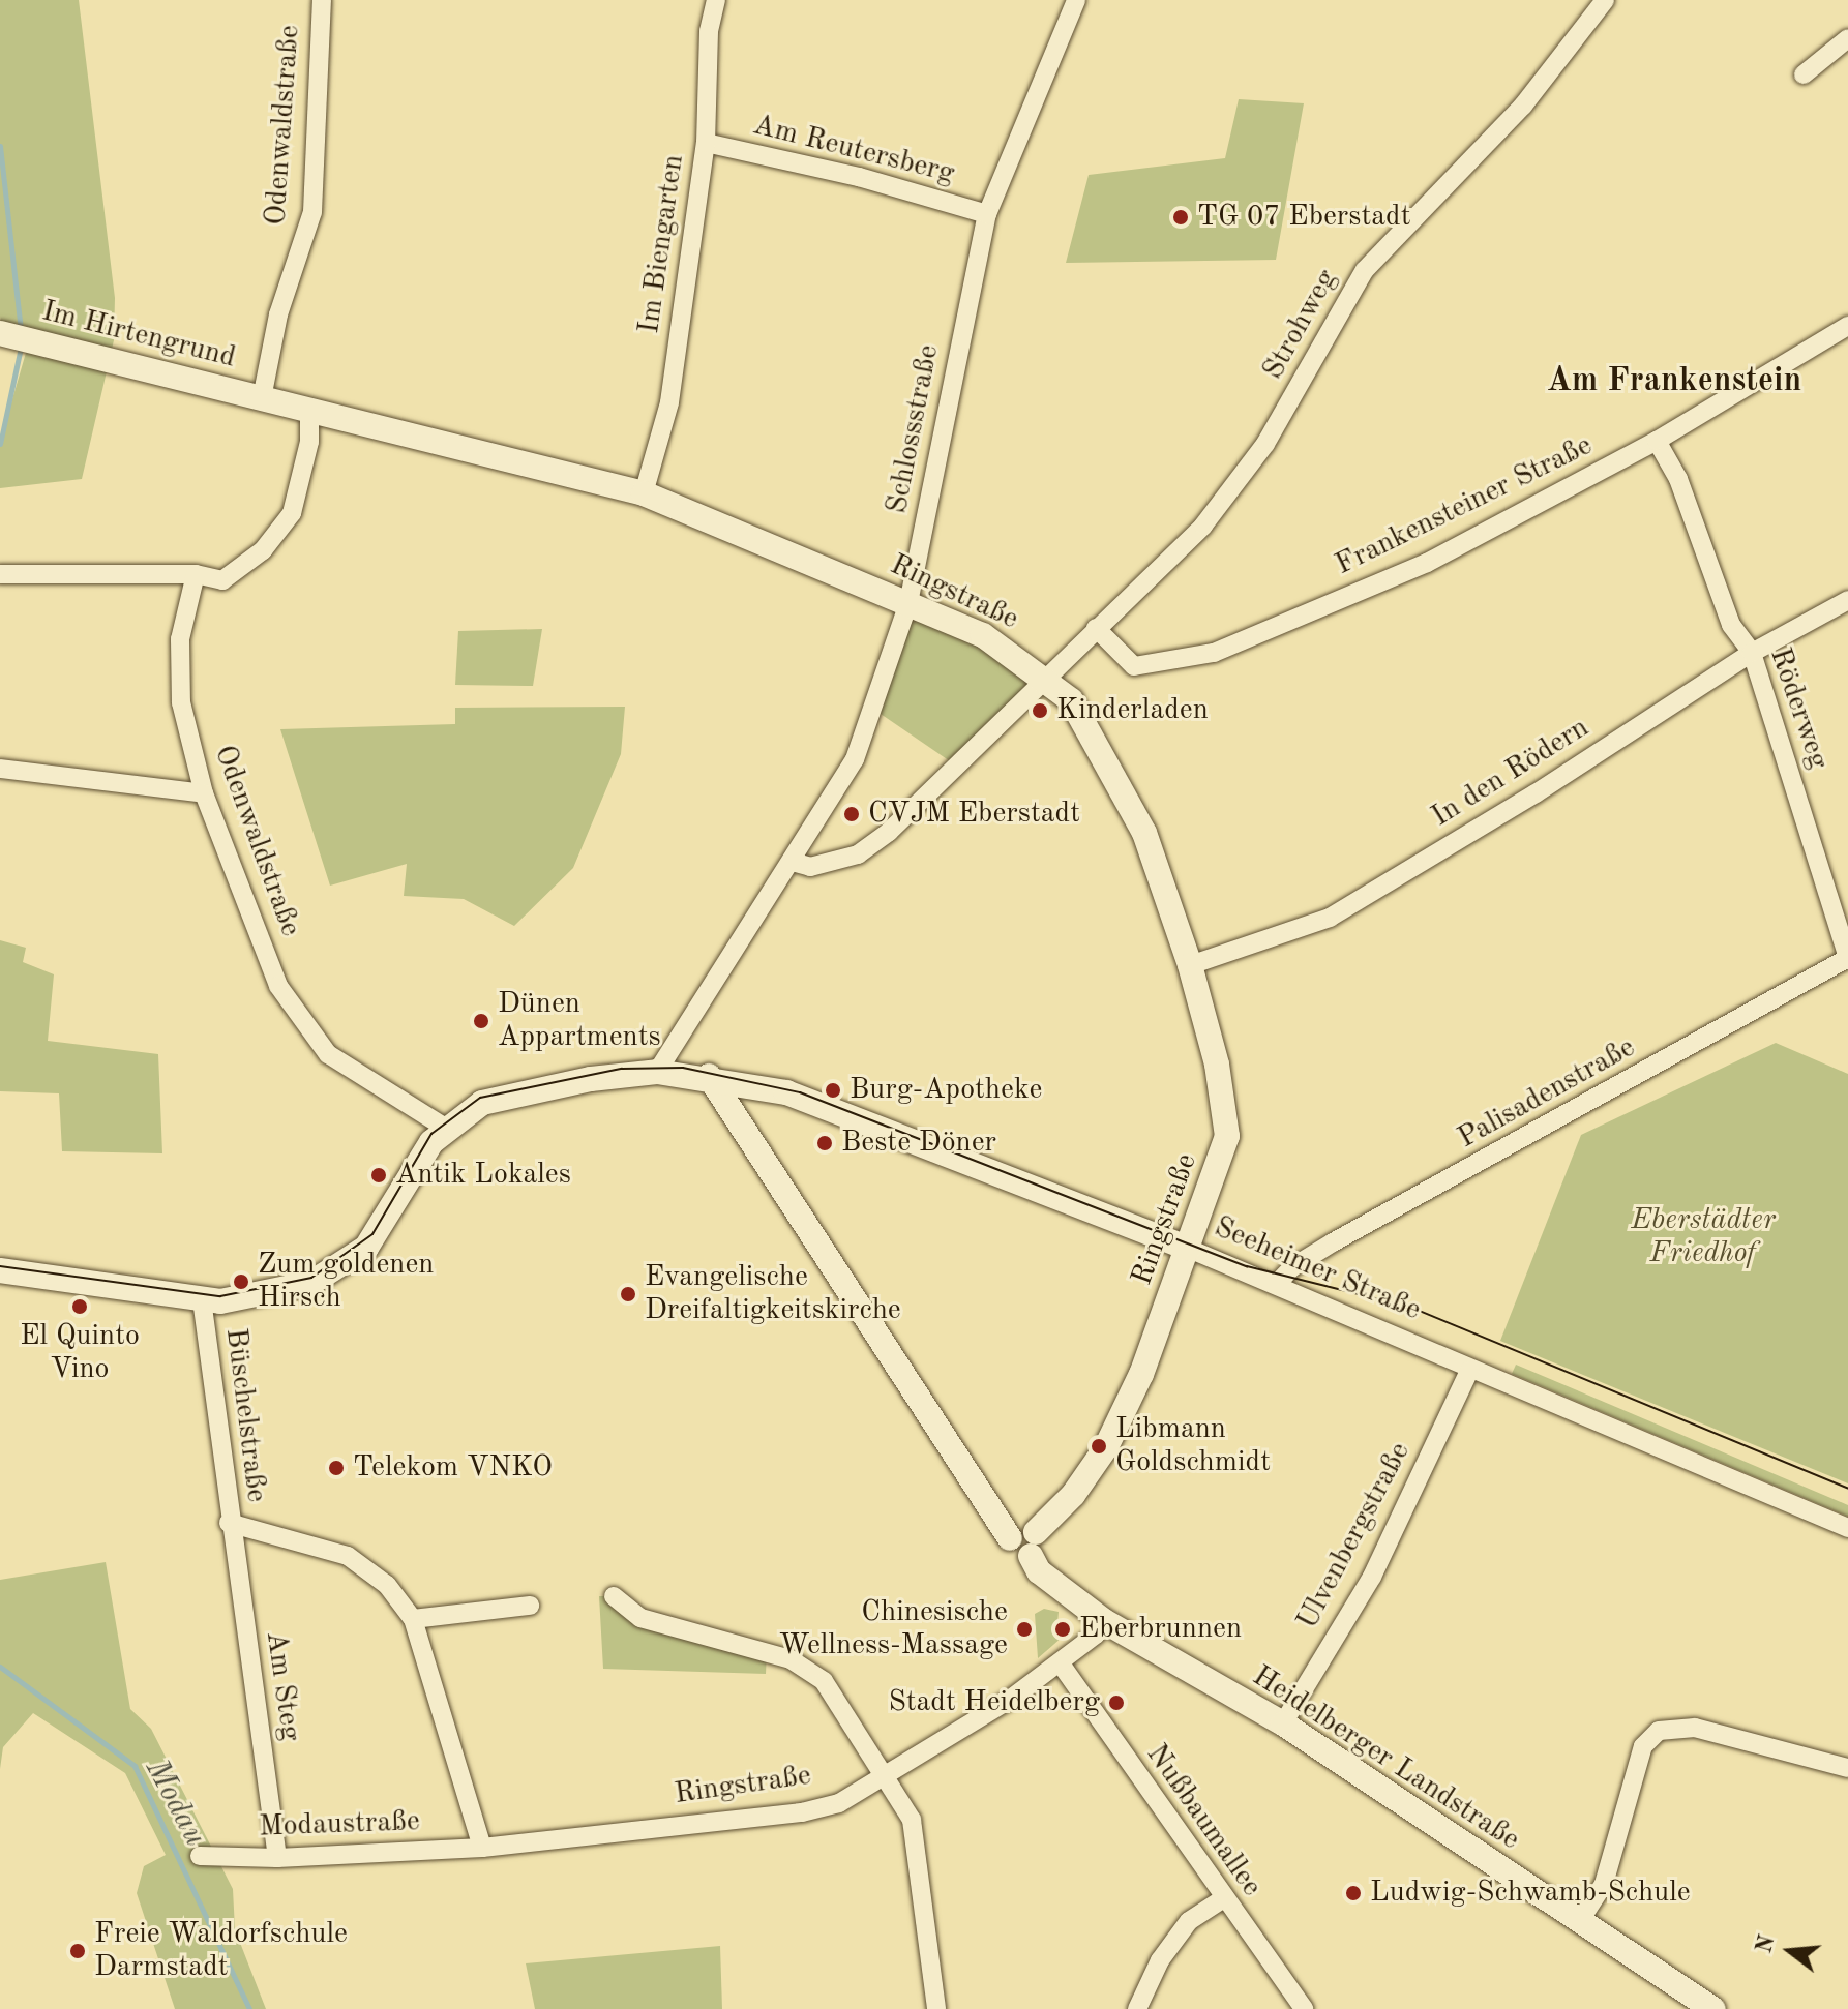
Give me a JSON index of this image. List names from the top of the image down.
{
  "streets": {
    "street": [
      "Odenwaldstraße",
      "Am Reutersberg",
      "Im Biengarten",
      "Strohweg",
      "Im Hirtengrund",
      "Schlossstraße",
      "Frankensteiner Straße",
      "Ringstraße",
      "Röderweg",
      "In den Rödern",
      "Palisadenstraße",
      "Seeheimer Straße",
      "Büschelstraße",
      "Ulvenbergstraße",
      "Am Steg",
      "Heidelberger Landstraße",
      "Nußbaumallee",
      "Modaustraße"
    ]
  },
  "crossings": [
    ["Odenwaldstraße", "Im Hirtengrund"],
    ["Odenwaldstraße", "Ringstraße"],
    ["Am Reutersberg", "Im Biengarten"],
    ["Am Reutersberg", "Schlossstraße"],
    ["Im Biengarten", "Ringstraße"],
    ["Strohweg", "Frankensteiner Straße"],
    ["Strohweg", "Ringstraße"],
    ["Im Hirtengrund", "Ringstraße"],
    ["Schlossstraße", "Ringstraße"],
    ["Schlossstraße", "Seeheimer Straße"],
    ["Frankensteiner Straße", "Röderweg"],
    ["Ringstraße", "In den Rödern"],
    ["Ringstraße", "Seeheimer Straße"],
    ["Ringstraße", "Büschelstraße"],
    ["Ringstraße", "Heidelberger Landstraße"],
    ["Ringstraße", "Nußbaumallee"],
    ["Ringstraße", "Modaustraße"],
    ["Röderweg", "In den Rödern"],
    ["Röderweg", "Palisadenstraße"],
    ["Palisadenstraße", "Seeheimer Straße"],
    ["Seeheimer Straße", "Ulvenbergstraße"],
    ["Büschelstraße", "Am Steg"],
    ["Büschelstraße", "Modaustraße"],
    ["Ulvenbergstraße", "Heidelberger Landstraße"],
    ["Am Steg", "Modaustraße"]
  ],
  "districts": ["Am Frankenstein"],
  "water": ["Modau"],
  "parks": ["Eberstädter Friedhof"],
  "places": [
    "TG 07 Eberstadt",
    "Kinderladen",
    "CVJM Eberstadt",
    "Dünen Appartments",
    "Burg-Apotheke",
    "Beste Döner",
    "Antik Lokales",
    "Zum goldenen Hirsch",
    "Evangelische Dreifaltigkeitskirche",
    "El Quinto Vino",
    "Libmann Goldschmidt",
    "Telekom VNKO",
    "Chinesische Wellness-Massage",
    "Eberbrunnen",
    "Stadt Heidelberg",
    "Ludwig-Schwamb-Schule",
    "Freie Waldorfschule Darmstadt"
  ],
  "north": "left"
}
